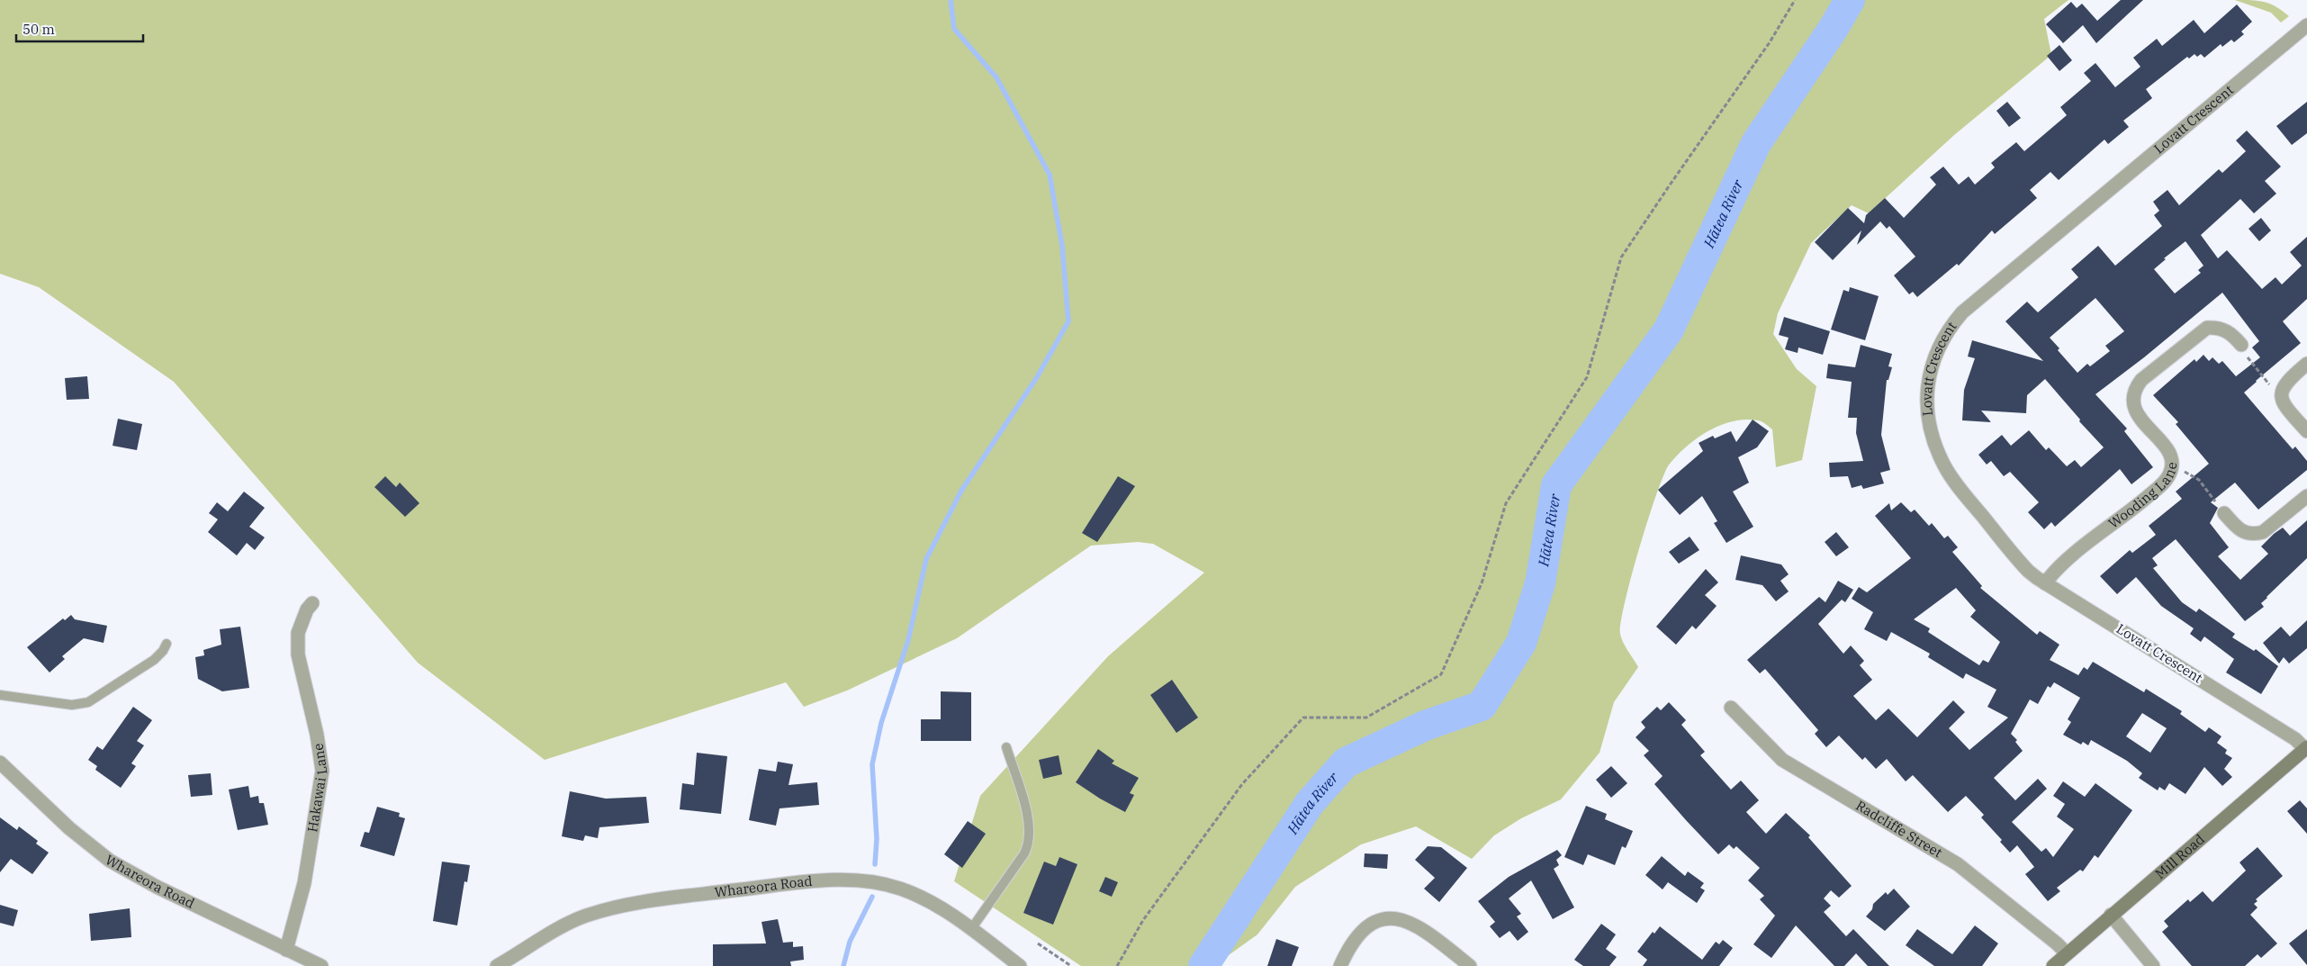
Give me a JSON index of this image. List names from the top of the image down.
{
  "streets": {
    "main road": ["Mill Road"],
    "street": [
      "Lovatt Crescent",
      "Wooding Lane",
      "Hakawai Lane",
      "Radcliffe Street",
      "Whareora Road"
    ]
  },
  "crossings": [
    ["Lovatt Crescent", "Wooding Lane"],
    ["Lovatt Crescent", "Mill Road"],
    ["Hakawai Lane", "Whareora Road"],
    ["Radcliffe Street", "Mill Road"]
  ],
  "water": ["Hātea River"],
  "scale_bar": "50 m"
}
